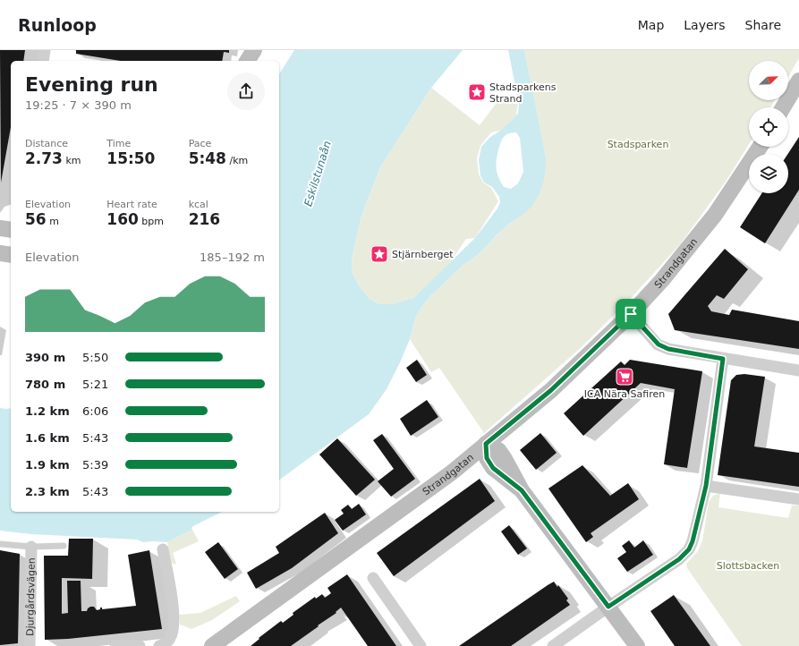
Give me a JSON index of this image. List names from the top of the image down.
{
  "streets": {
    "street": ["Strandgatan", "Djurgårdsvägen"]
  },
  "water": ["Eskilstunaån"],
  "parks": ["Stadsparken", "Slottsbacken"],
  "places": {
    "place": ["Stadsparkens Strand", "Stjärnberget"],
    "supermarket": ["ICA Nära Safiren"]
  },
  "north": "top right",
  "page": {
    "header": "Runloop",
    "nav": ["Map", "Layers", "Share"],
    "heading": ["Evening run", "19:25 · 7 × 390 m"],
    "stats": [
      ["Distance", "2.73 km"],
      ["Time", "15:50"],
      ["Pace", "5:48 /km"],
      ["Elevation", "56 m"],
      ["Heart rate", "160 bpm"],
      ["kcal", "216"]
    ],
    "chart": ["Elevation", "185–192 m"],
    "list": [
      {
        "name": "390 m",
        "note": "5:50"
      },
      {
        "name": "780 m",
        "note": "5:21"
      },
      {
        "name": "1.2 km",
        "note": "6:06"
      },
      {
        "name": "1.6 km",
        "note": "5:43"
      },
      {
        "name": "1.9 km",
        "note": "5:39"
      },
      {
        "name": "2.3 km",
        "note": "5:43"
      }
    ]
  }
}
